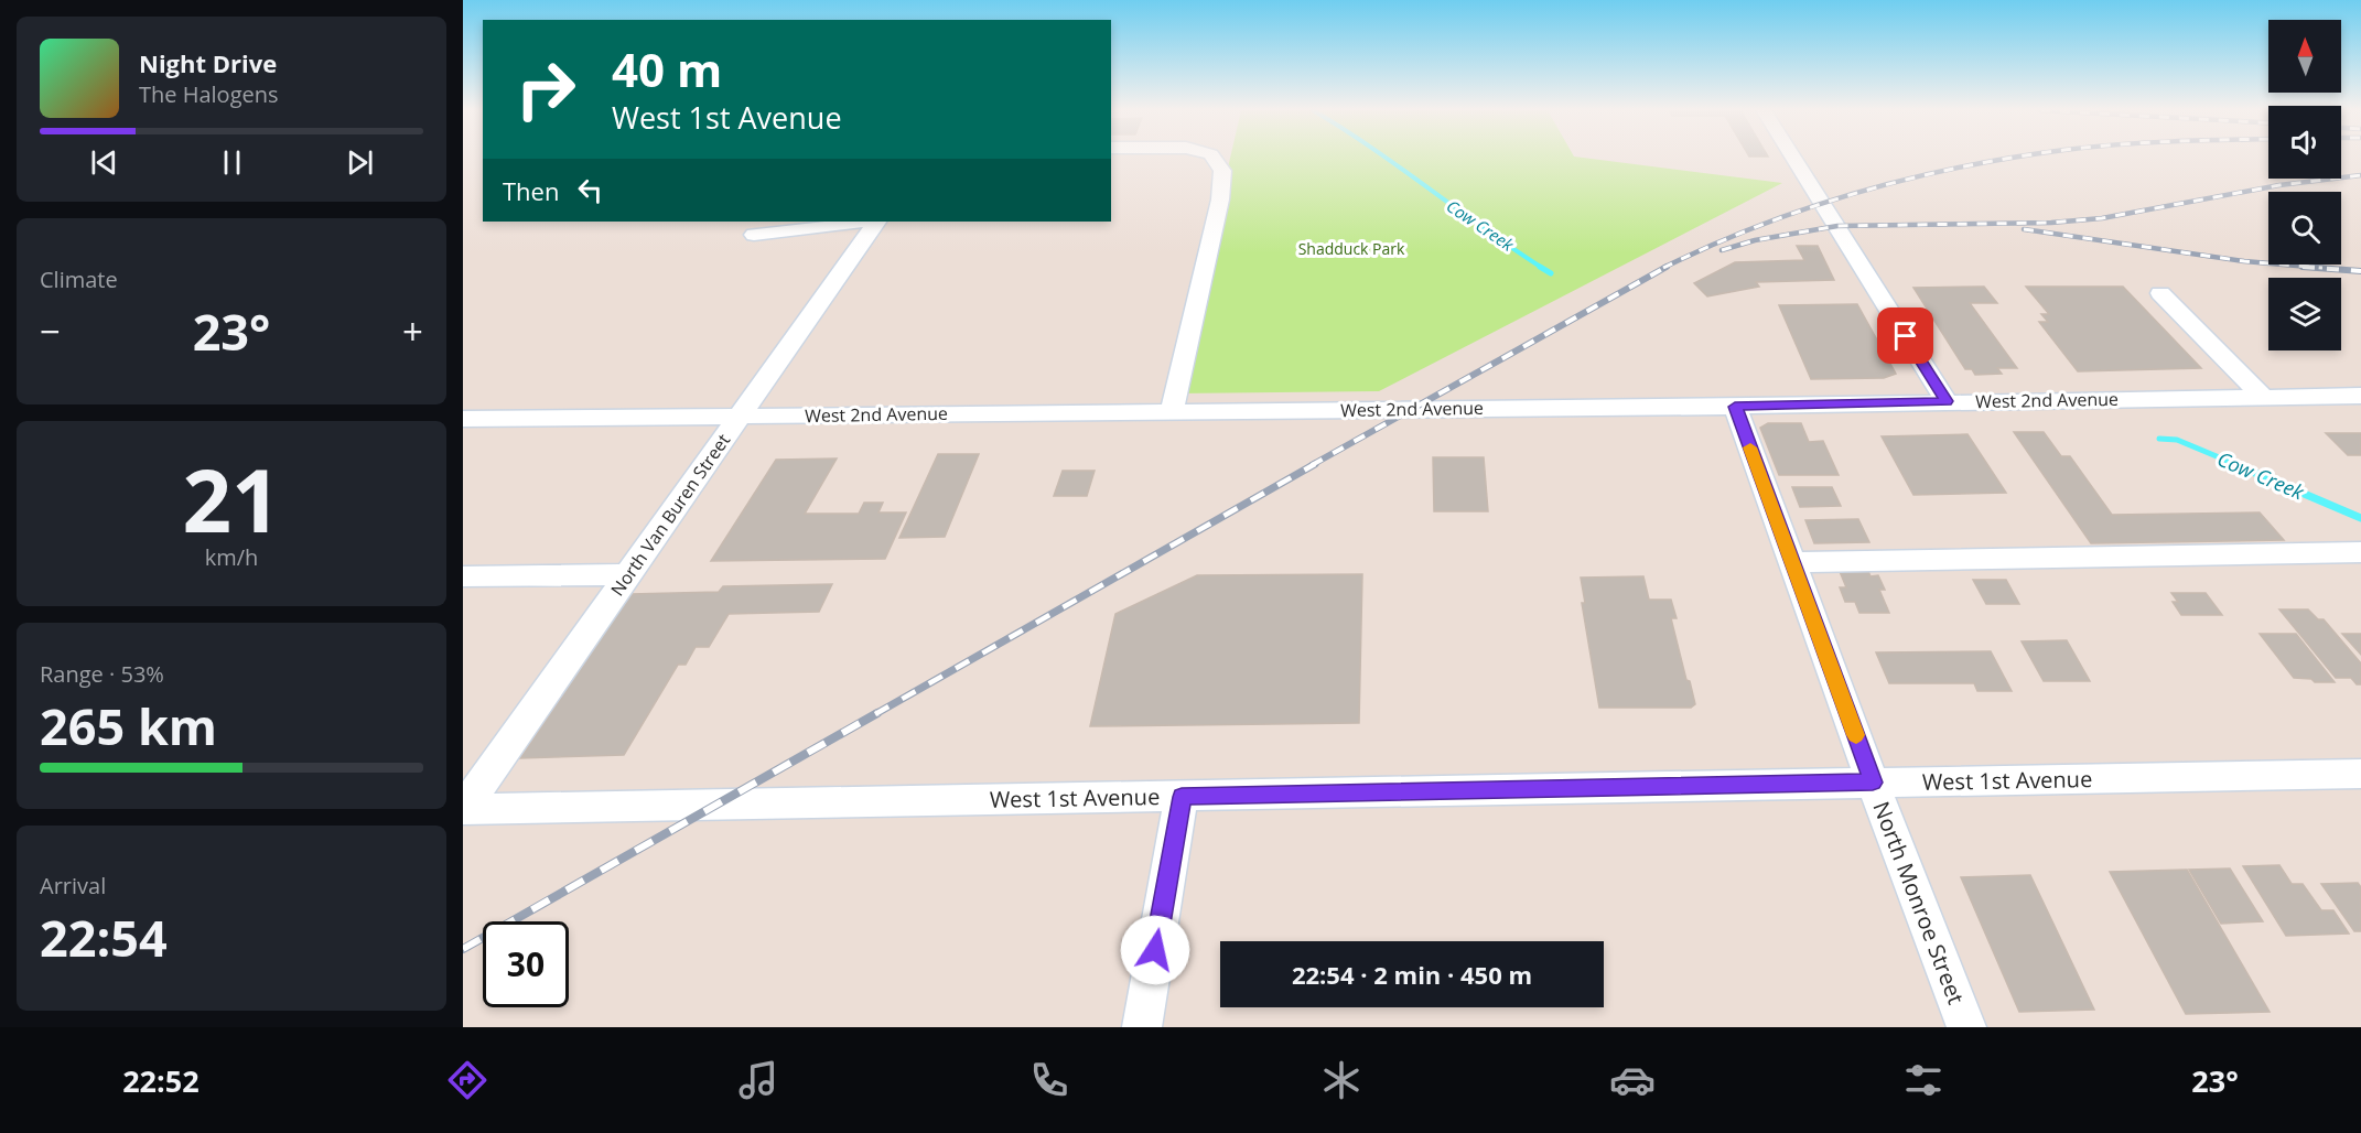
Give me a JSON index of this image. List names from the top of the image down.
{
  "streets": {
    "street": [
      "West 2nd Avenue",
      "North Van Buren Street",
      "West 1st Avenue",
      "North Monroe Street"
    ]
  },
  "crossings": [
    ["West 2nd Avenue", "North Van Buren Street"],
    ["West 2nd Avenue", "North Monroe Street"],
    ["North Van Buren Street", "West 1st Avenue"],
    ["West 1st Avenue", "North Monroe Street"]
  ],
  "water": ["Cow Creek"],
  "parks": ["Shadduck Park"],
  "north": "top",
  "page": {
    "turn": ["40 m", "West 1st Avenue"],
    "song": ["Night Drive", "The Halogens"],
    "then": "Then",
    "tile": [
      "Climate",
      ["21", "km/h"],
      ["Range · 53%", "265 km"],
      ["Arrival", "22:54"]
    ],
    "heat": ["−", "23°", "+"],
    "limit": "30",
    "trip": "22:54 · 2 min · 450 m",
    "tabs": ["22:52", "23°"]
  }
}
